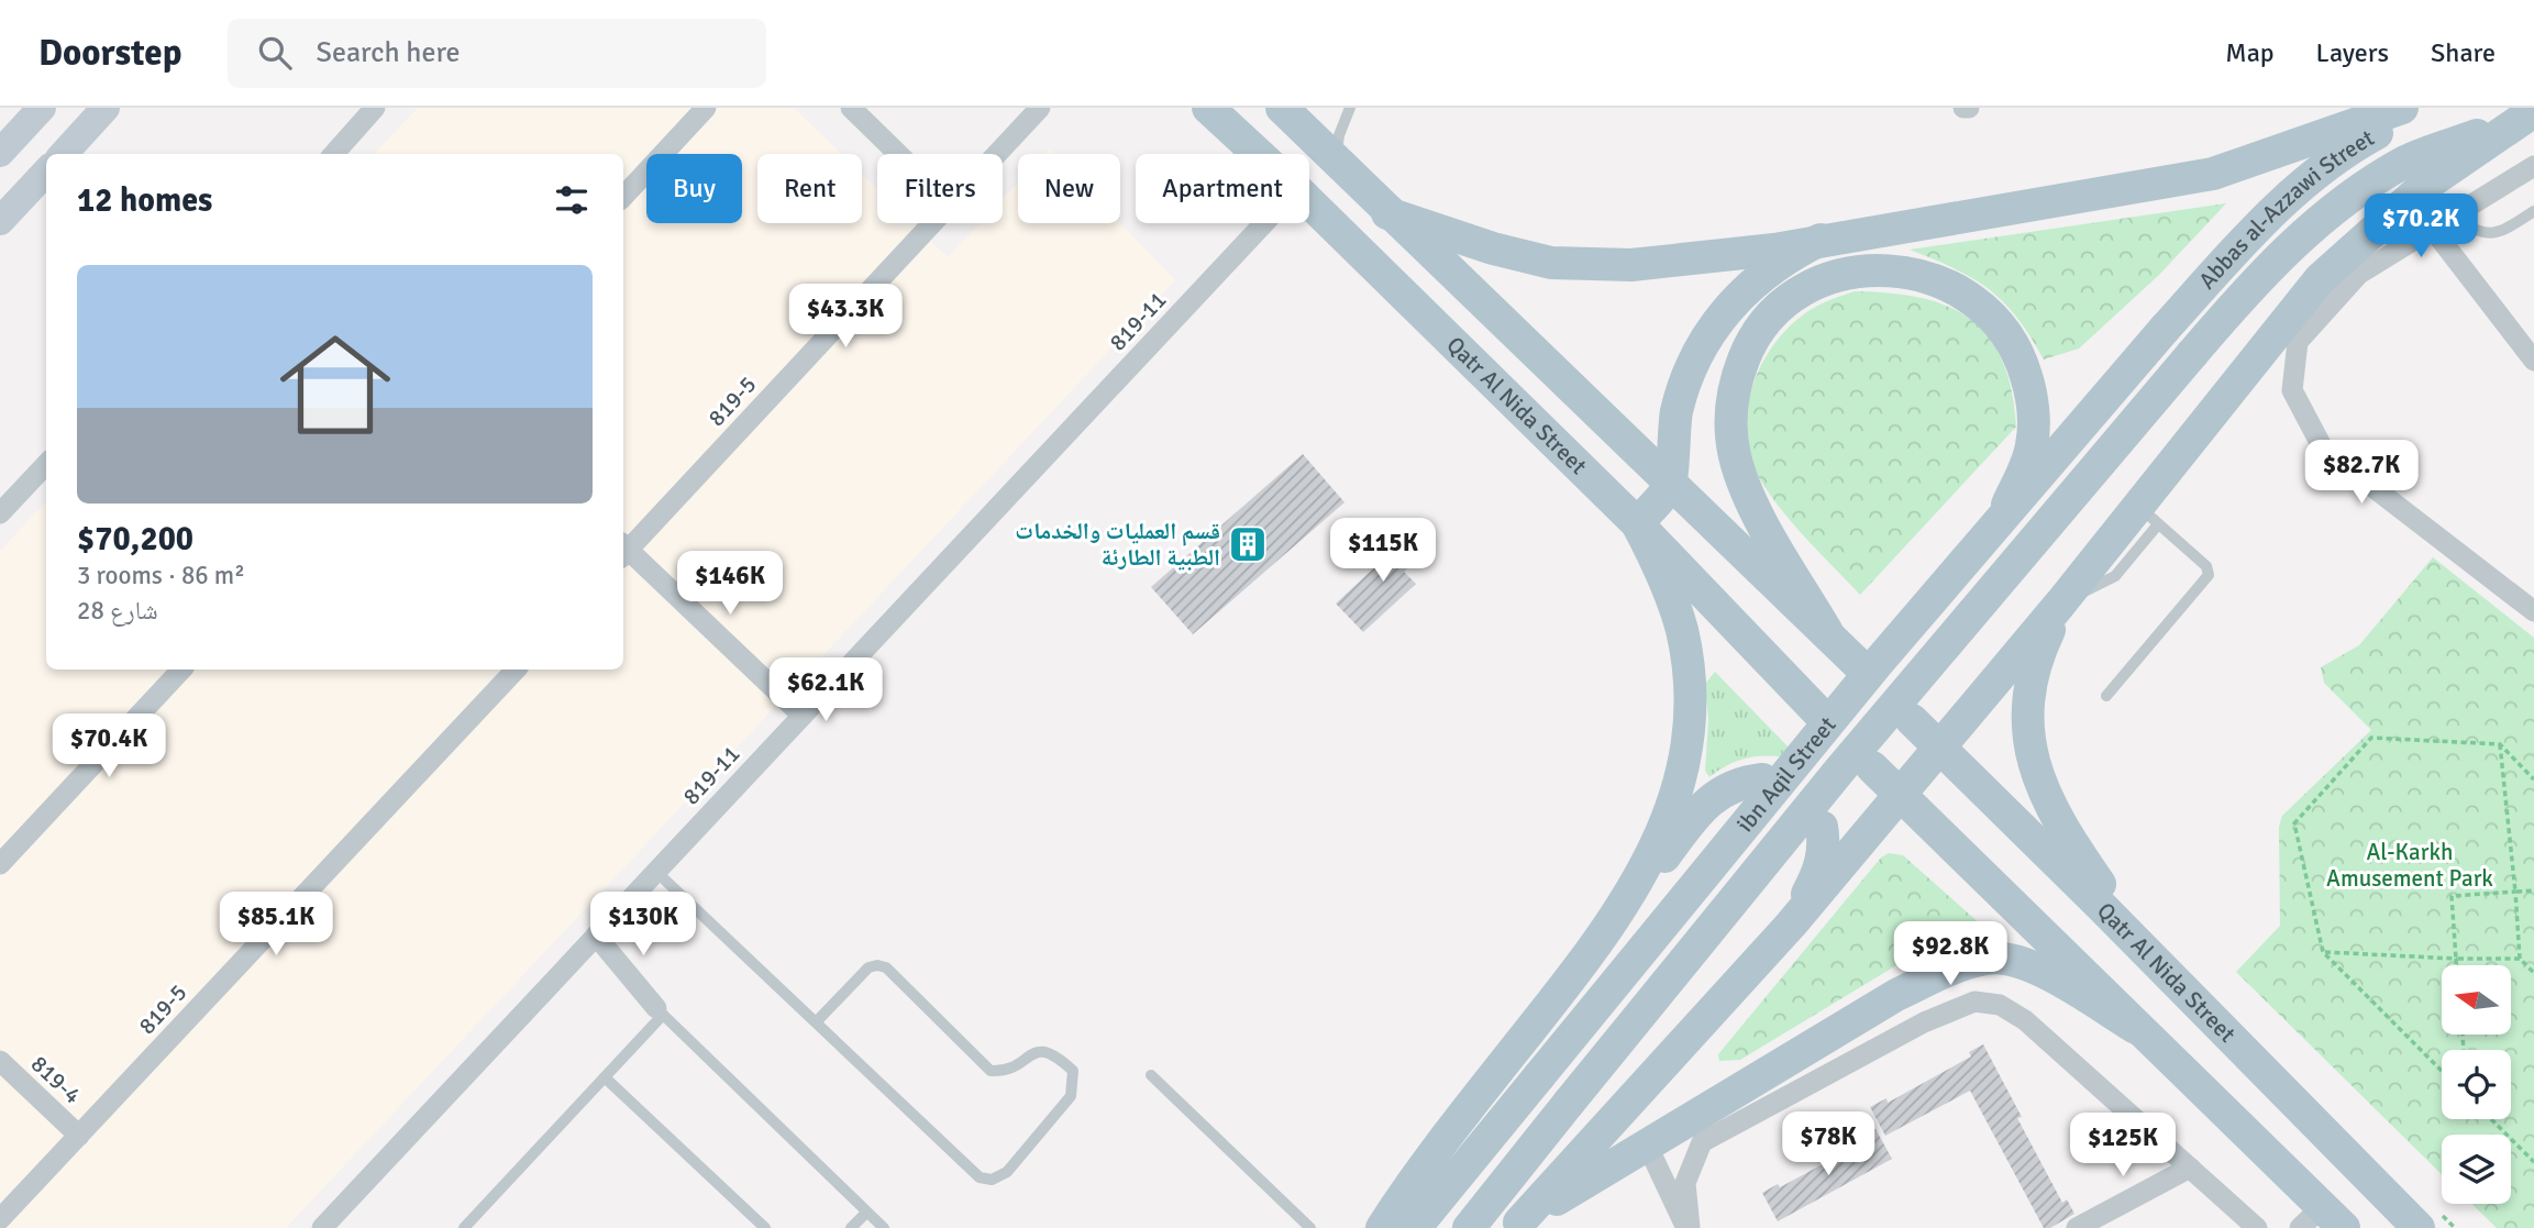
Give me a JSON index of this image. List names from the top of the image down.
{
  "streets": {
    "main road": ["Abbas al-Azzawi Street", "Qatr Al Nida Street", "ibn Aqil Street"],
    "street": ["819-11", "819-5", "819-4"]
  },
  "crossings": [
    ["Abbas al-Azzawi Street", "ibn Aqil Street"],
    ["819-5", "819-4"]
  ],
  "parks": ["Al-Karkh Amusement Park"],
  "places": {
    "building": ["قسم العمليات والخدمات الطبية الطارئة"]
  },
  "north": "left",
  "page": {
    "header": "Doorstep",
    "search": "Search here",
    "nav": ["Map", "Layers", "Share"],
    "chip": [
      "Buy",
      "Rent",
      "Filters",
      "New",
      "Apartment"
    ],
    "heading": "12 homes",
    "price": [
      "$70.2K",
      "$43.3K",
      "$82.7K",
      "$115K",
      "$146K",
      "$62.1K",
      "$70.4K",
      "$85.1K",
      "$130K",
      "$92.8K",
      "$78K",
      "$125K"
    ],
    "list": [
      {
        "name": "$70,200",
        "note": "3 rooms · 86 m² · شارع 28"
      }
    ]
  }
}
